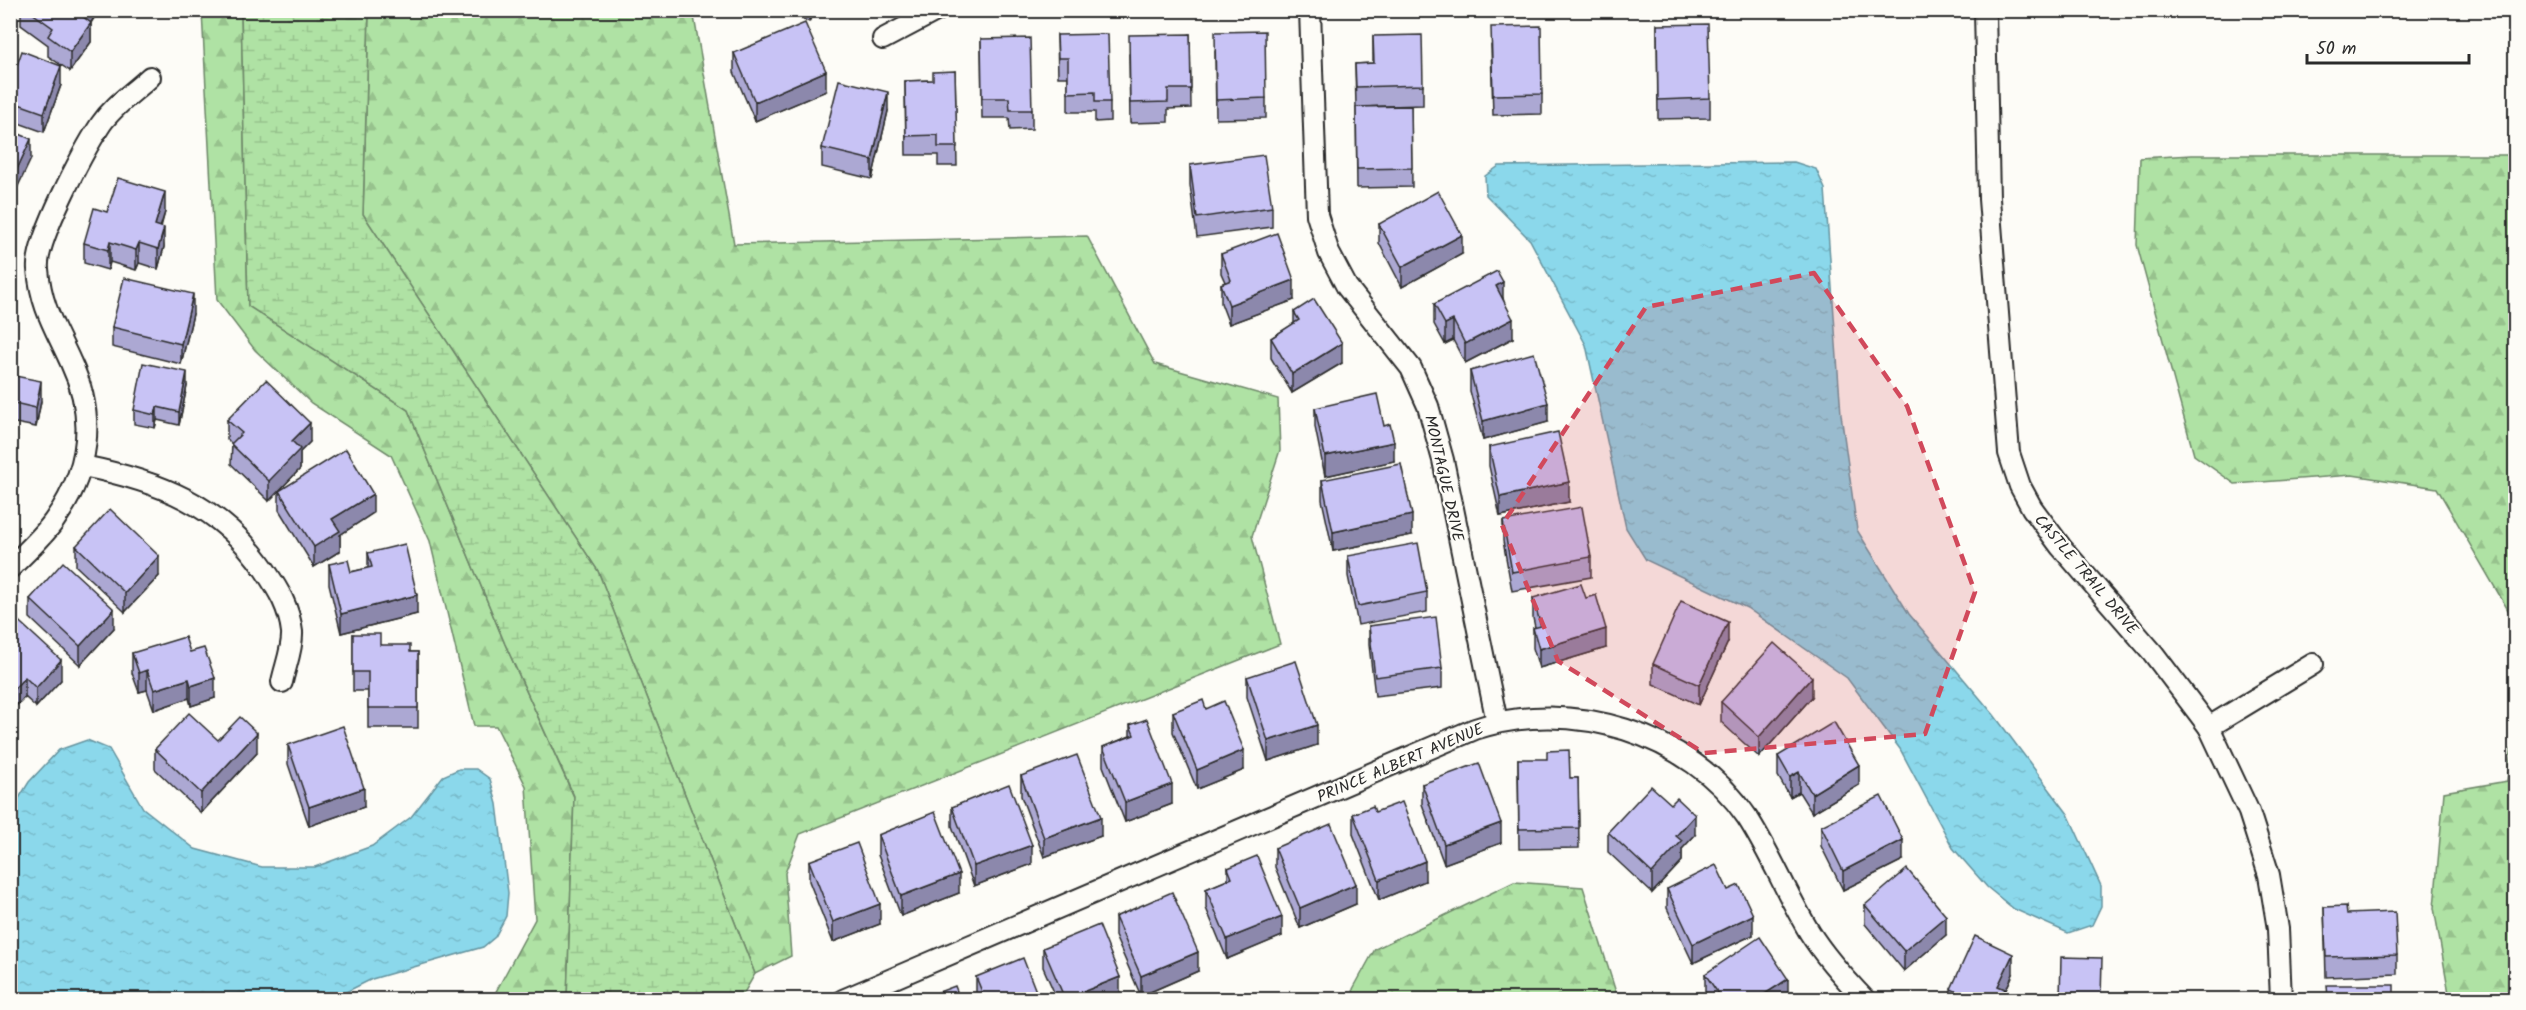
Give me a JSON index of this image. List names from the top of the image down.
{
  "streets": {
    "street": ["MONTAGUE DRIVE", "CASTLE TRAIL DRIVE", "PRINCE ALBERT AVENUE"]
  },
  "crossings": [
    ["MONTAGUE DRIVE", "PRINCE ALBERT AVENUE"]
  ],
  "scale_bar": "50 m"
}
